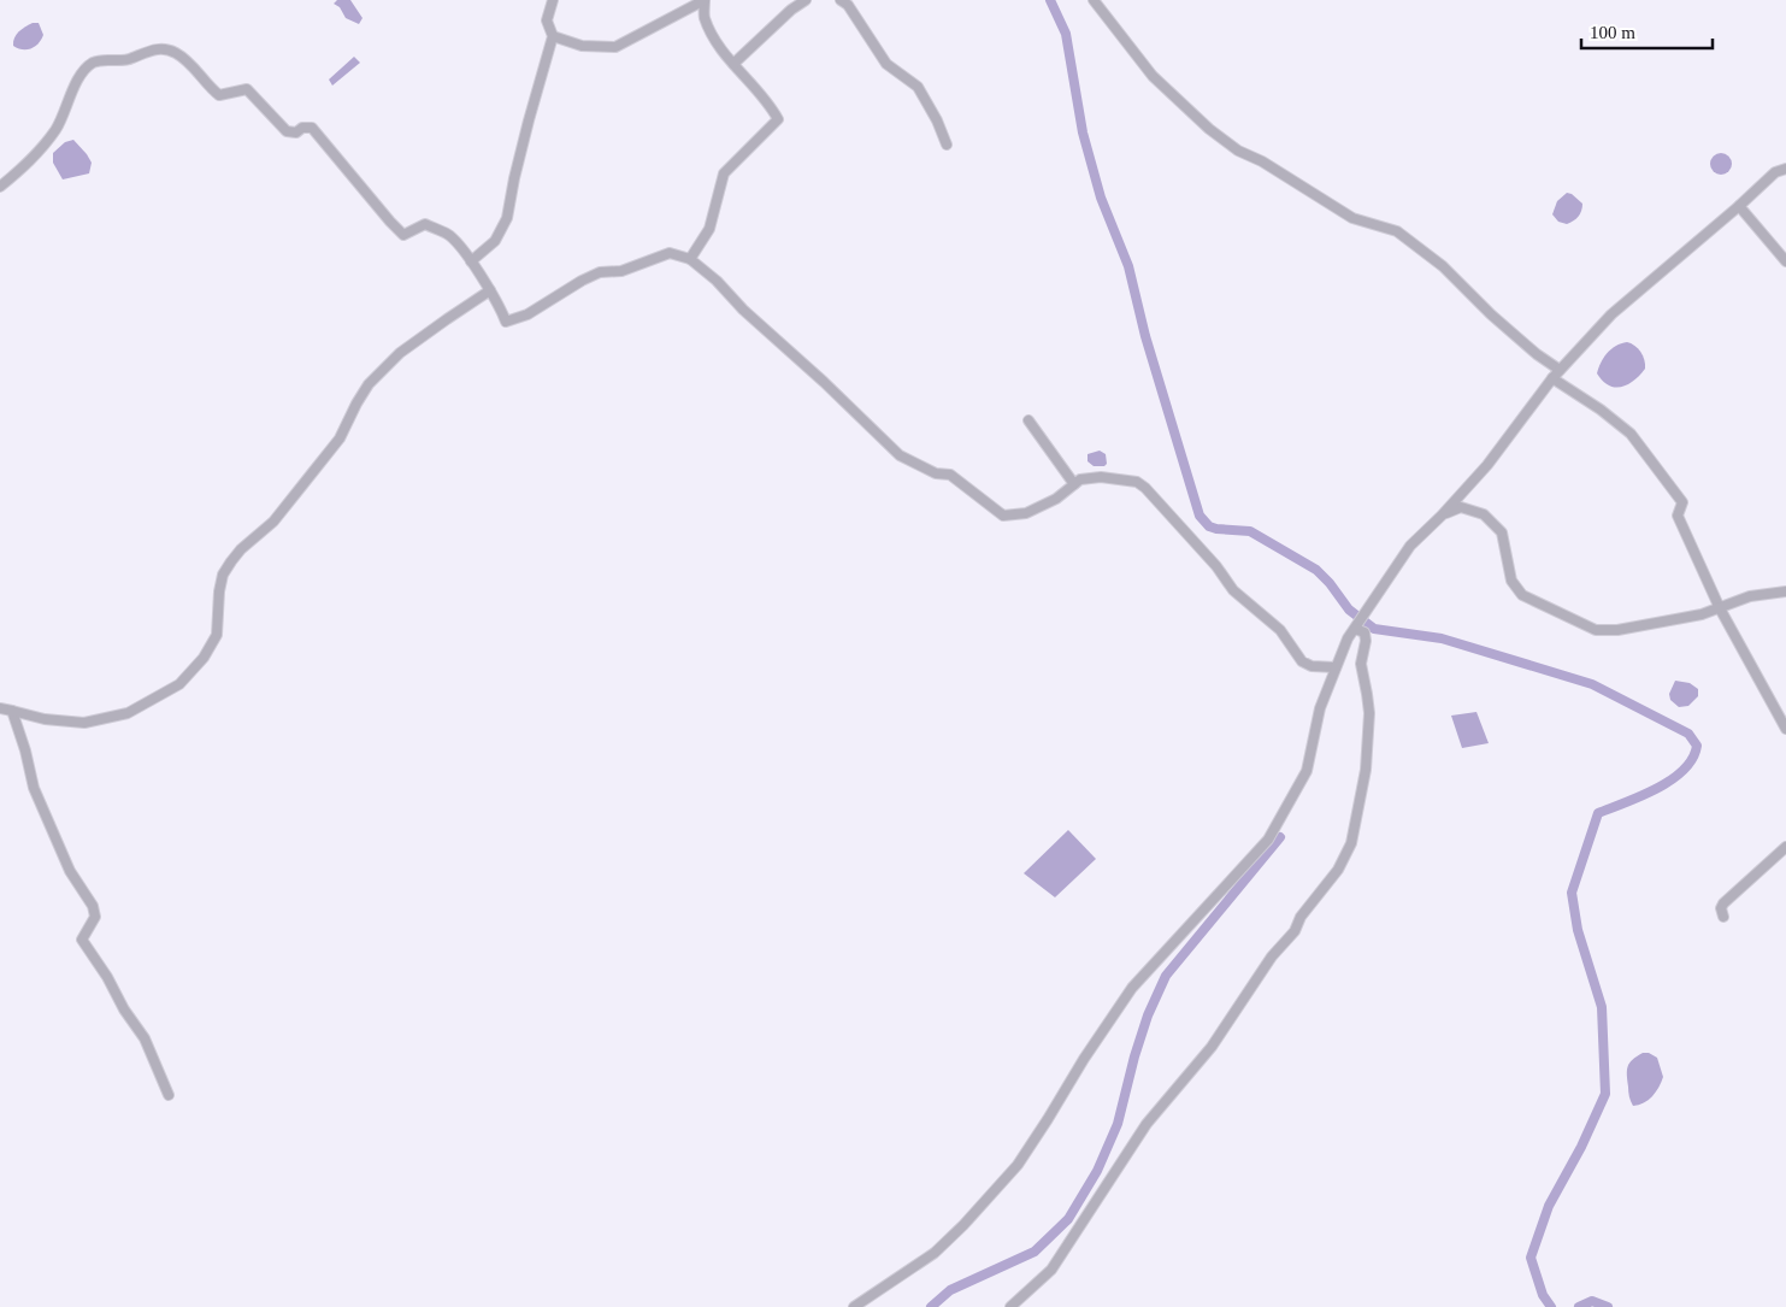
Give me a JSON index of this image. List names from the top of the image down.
{
  "scale_bar": "100 m"
}
